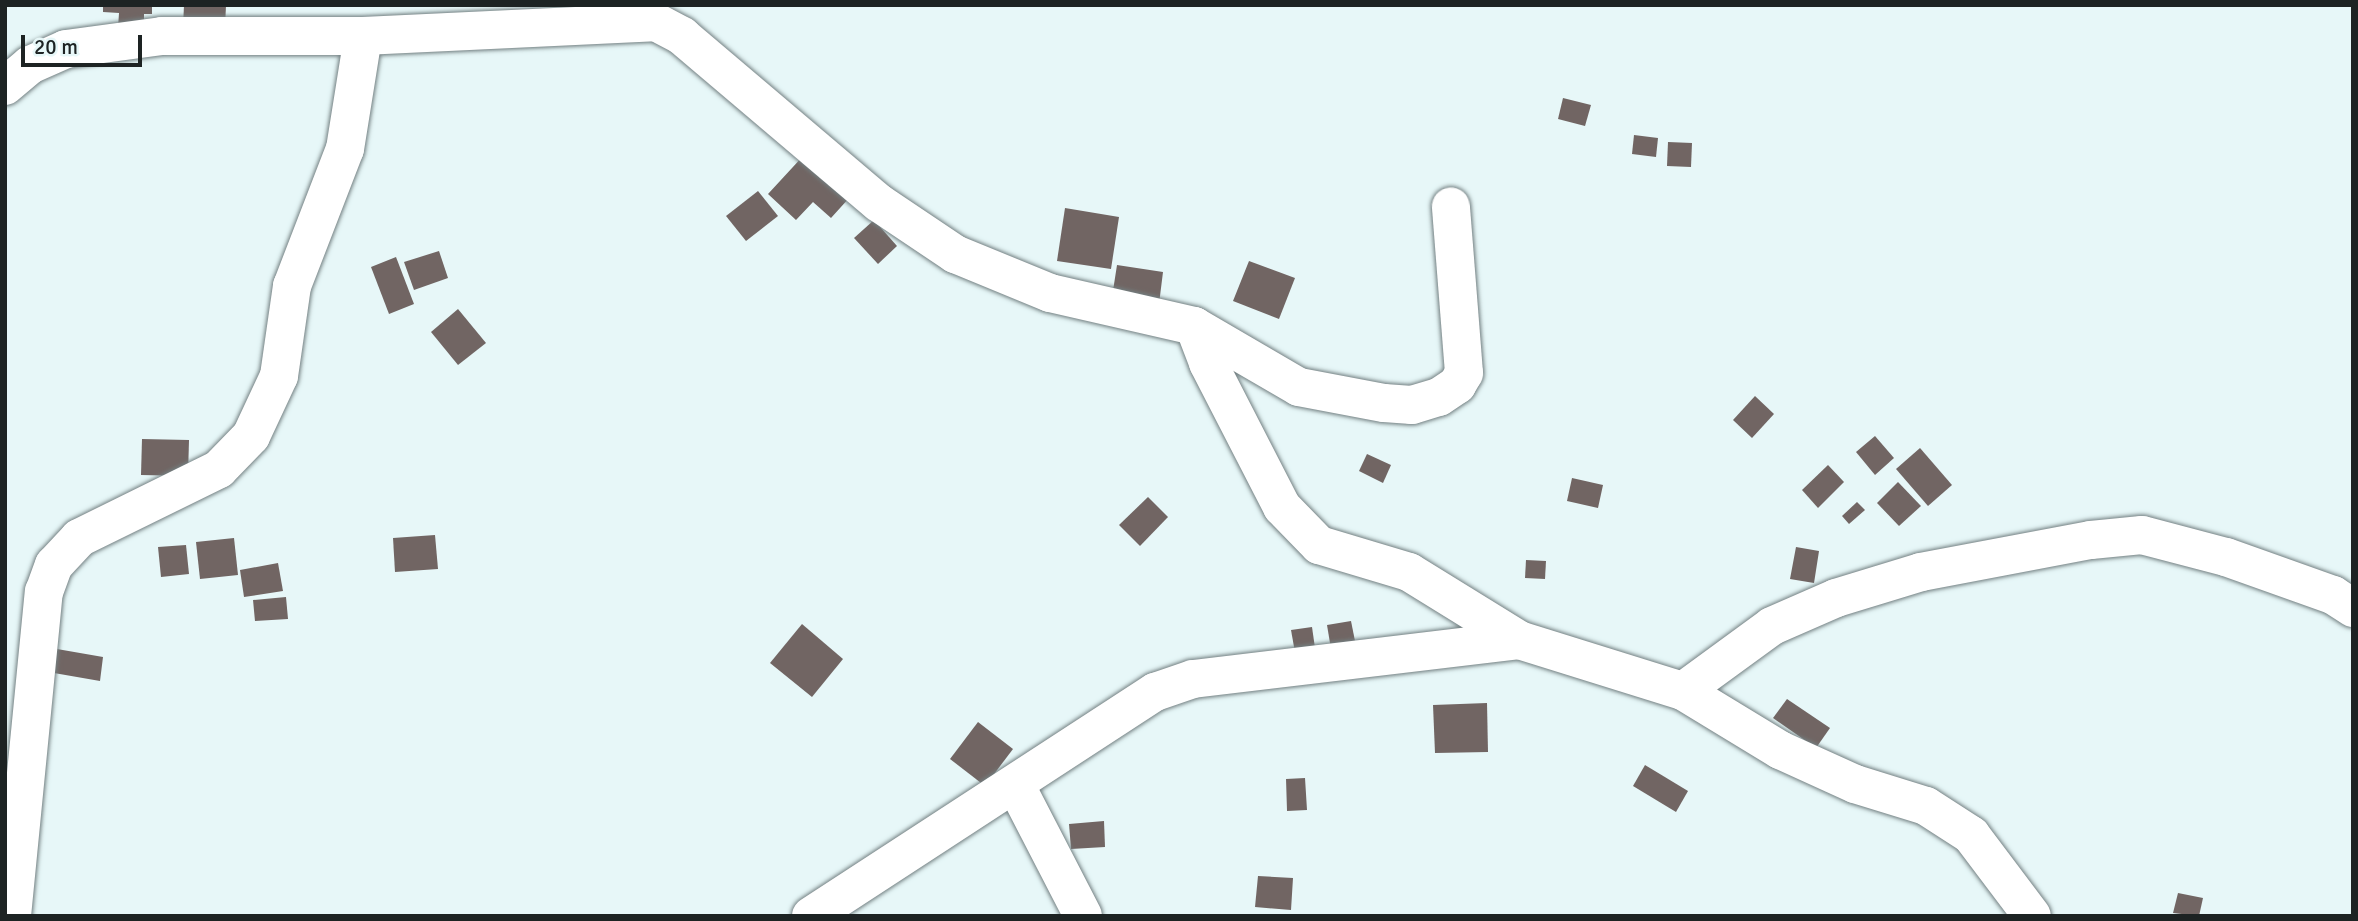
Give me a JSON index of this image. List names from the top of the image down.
{
  "scale_bar": "20 m"
}
